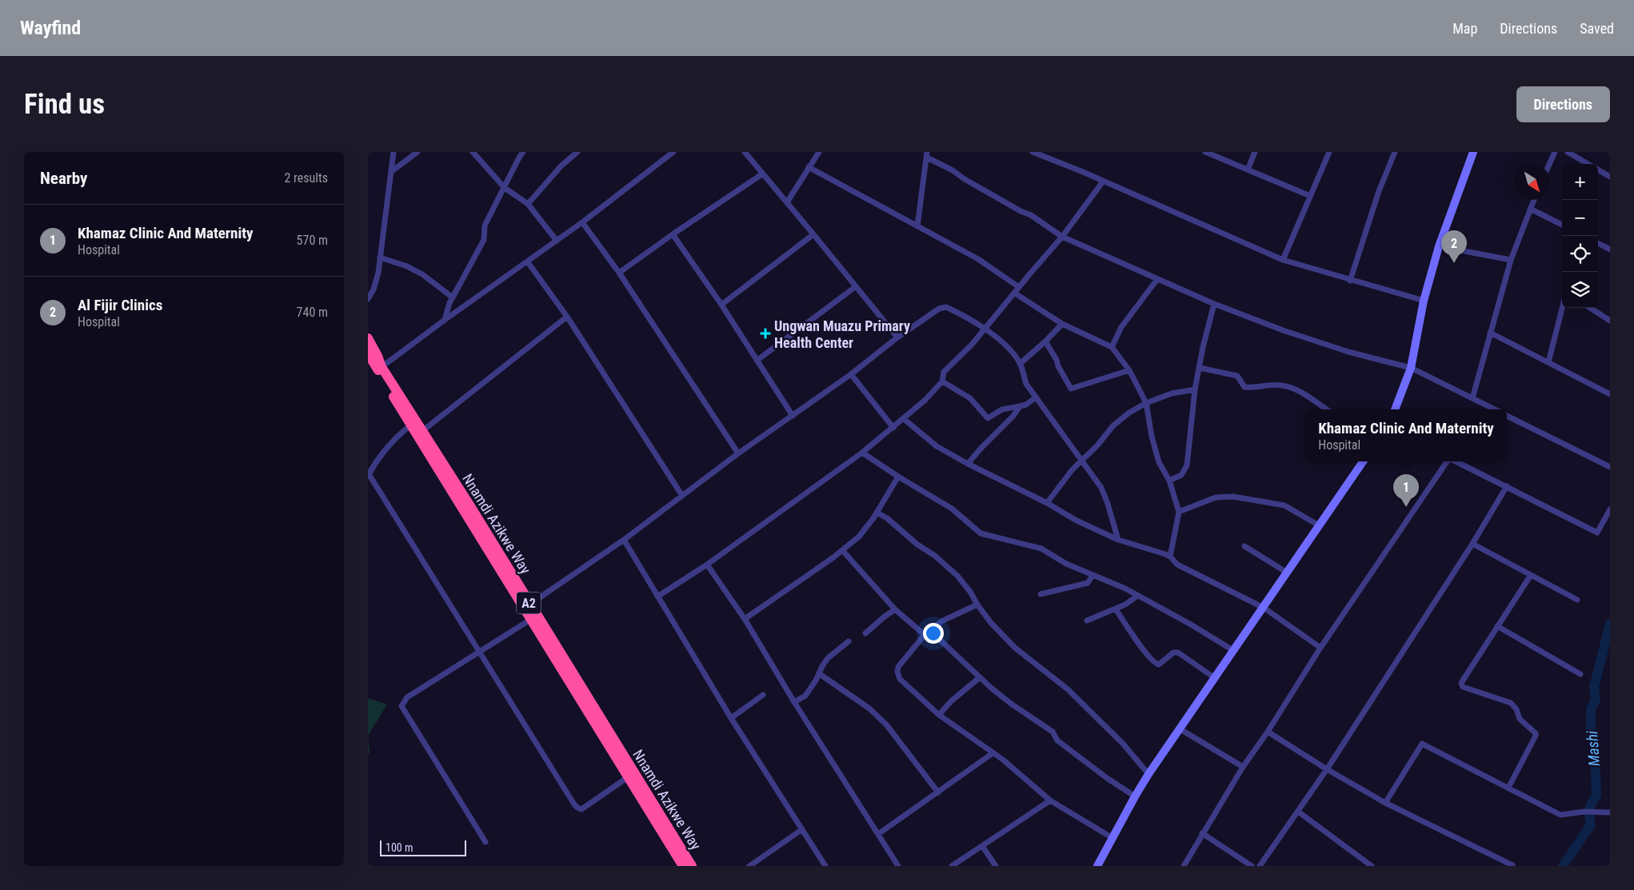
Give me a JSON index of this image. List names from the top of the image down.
{
  "streets": {
    "highway": ["Nnamdi Azikwe Way", "A2"]
  },
  "water": ["Mashi"],
  "places": {
    "health": ["Ungwan Muazu Primary Health Center"]
  },
  "scale_bar": "100 m",
  "north": "bottom right",
  "page": {
    "header": "Wayfind",
    "nav": ["Map", "Directions", "Saved"],
    "buttons": "Directions",
    "title": "Find us",
    "heading": ["Nearby", "2 results"],
    "map_buttons": ["+", "−"],
    "list": [
      {
        "mark": "1",
        "name": "Khamaz Clinic And Maternity",
        "note": "Hospital",
        "value": "570 m"
      },
      {
        "mark": "2",
        "name": "Al Fijir Clinics",
        "note": "Hospital",
        "value": "740 m"
      }
    ],
    "pins": ["2", "1"],
    "popup": ["Khamaz Clinic And Maternity", "Hospital"],
    "scale": "100 m"
  }
}
